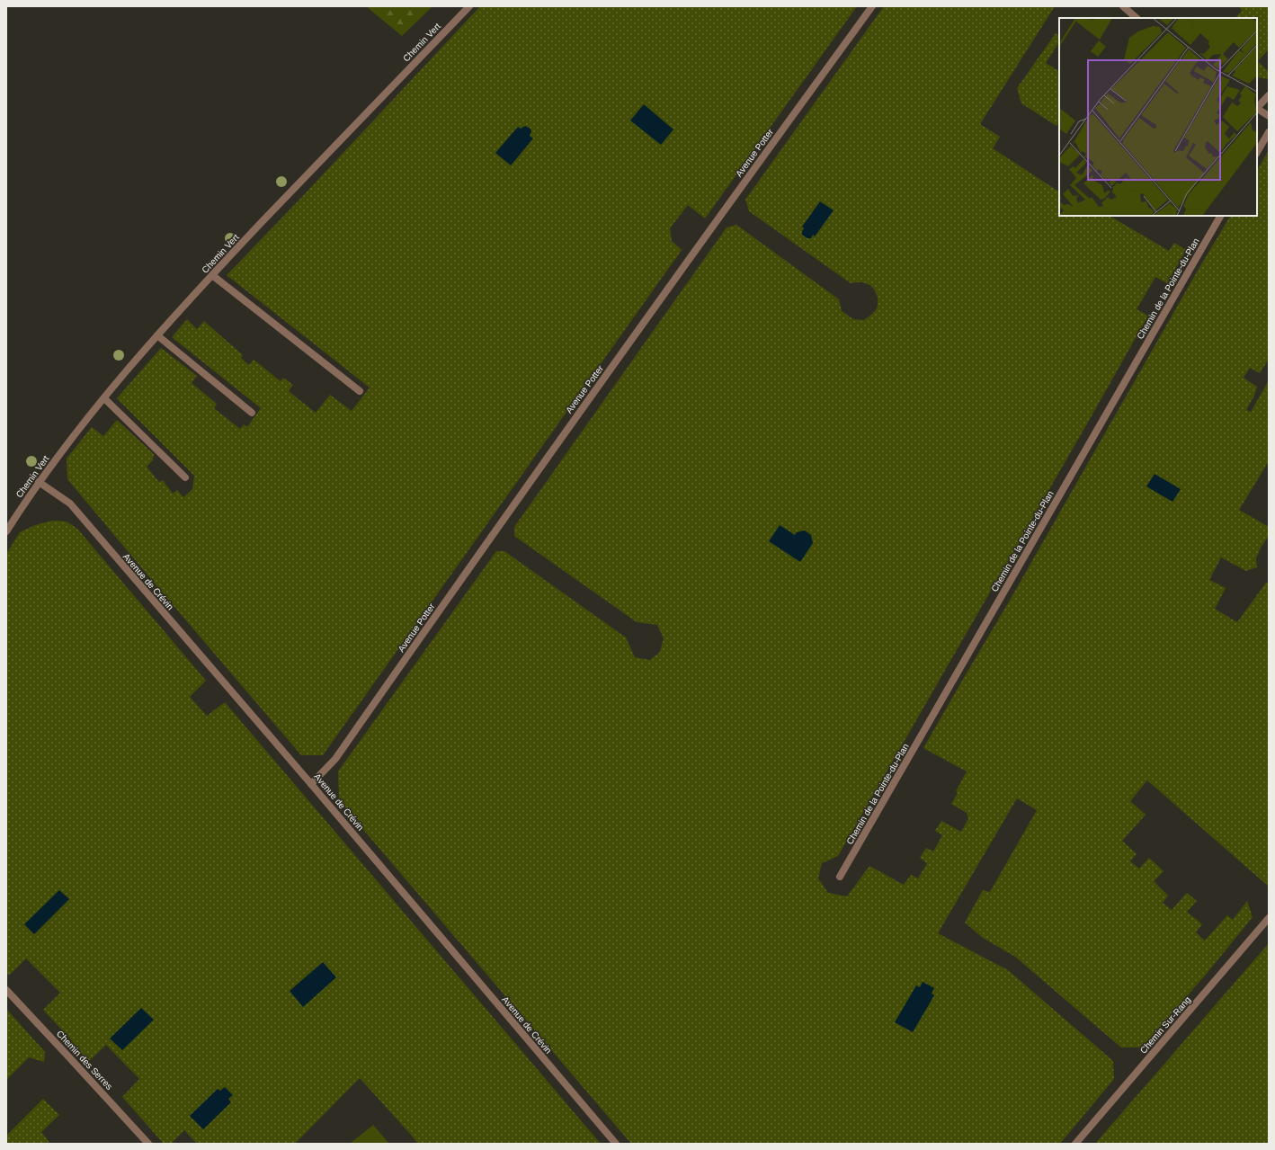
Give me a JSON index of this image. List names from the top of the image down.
{
  "streets": {
    "street": [
      "Chemin Vert",
      "Avenue Potter",
      "Chemin de la Pointe-du-Plan",
      "Avenue de Crévin",
      "Chemin Sur-Rang",
      "Chemin des Serres"
    ]
  },
  "crossings": [
    ["Chemin Vert", "Avenue de Crévin"],
    ["Avenue Potter", "Avenue de Crévin"]
  ]
}
